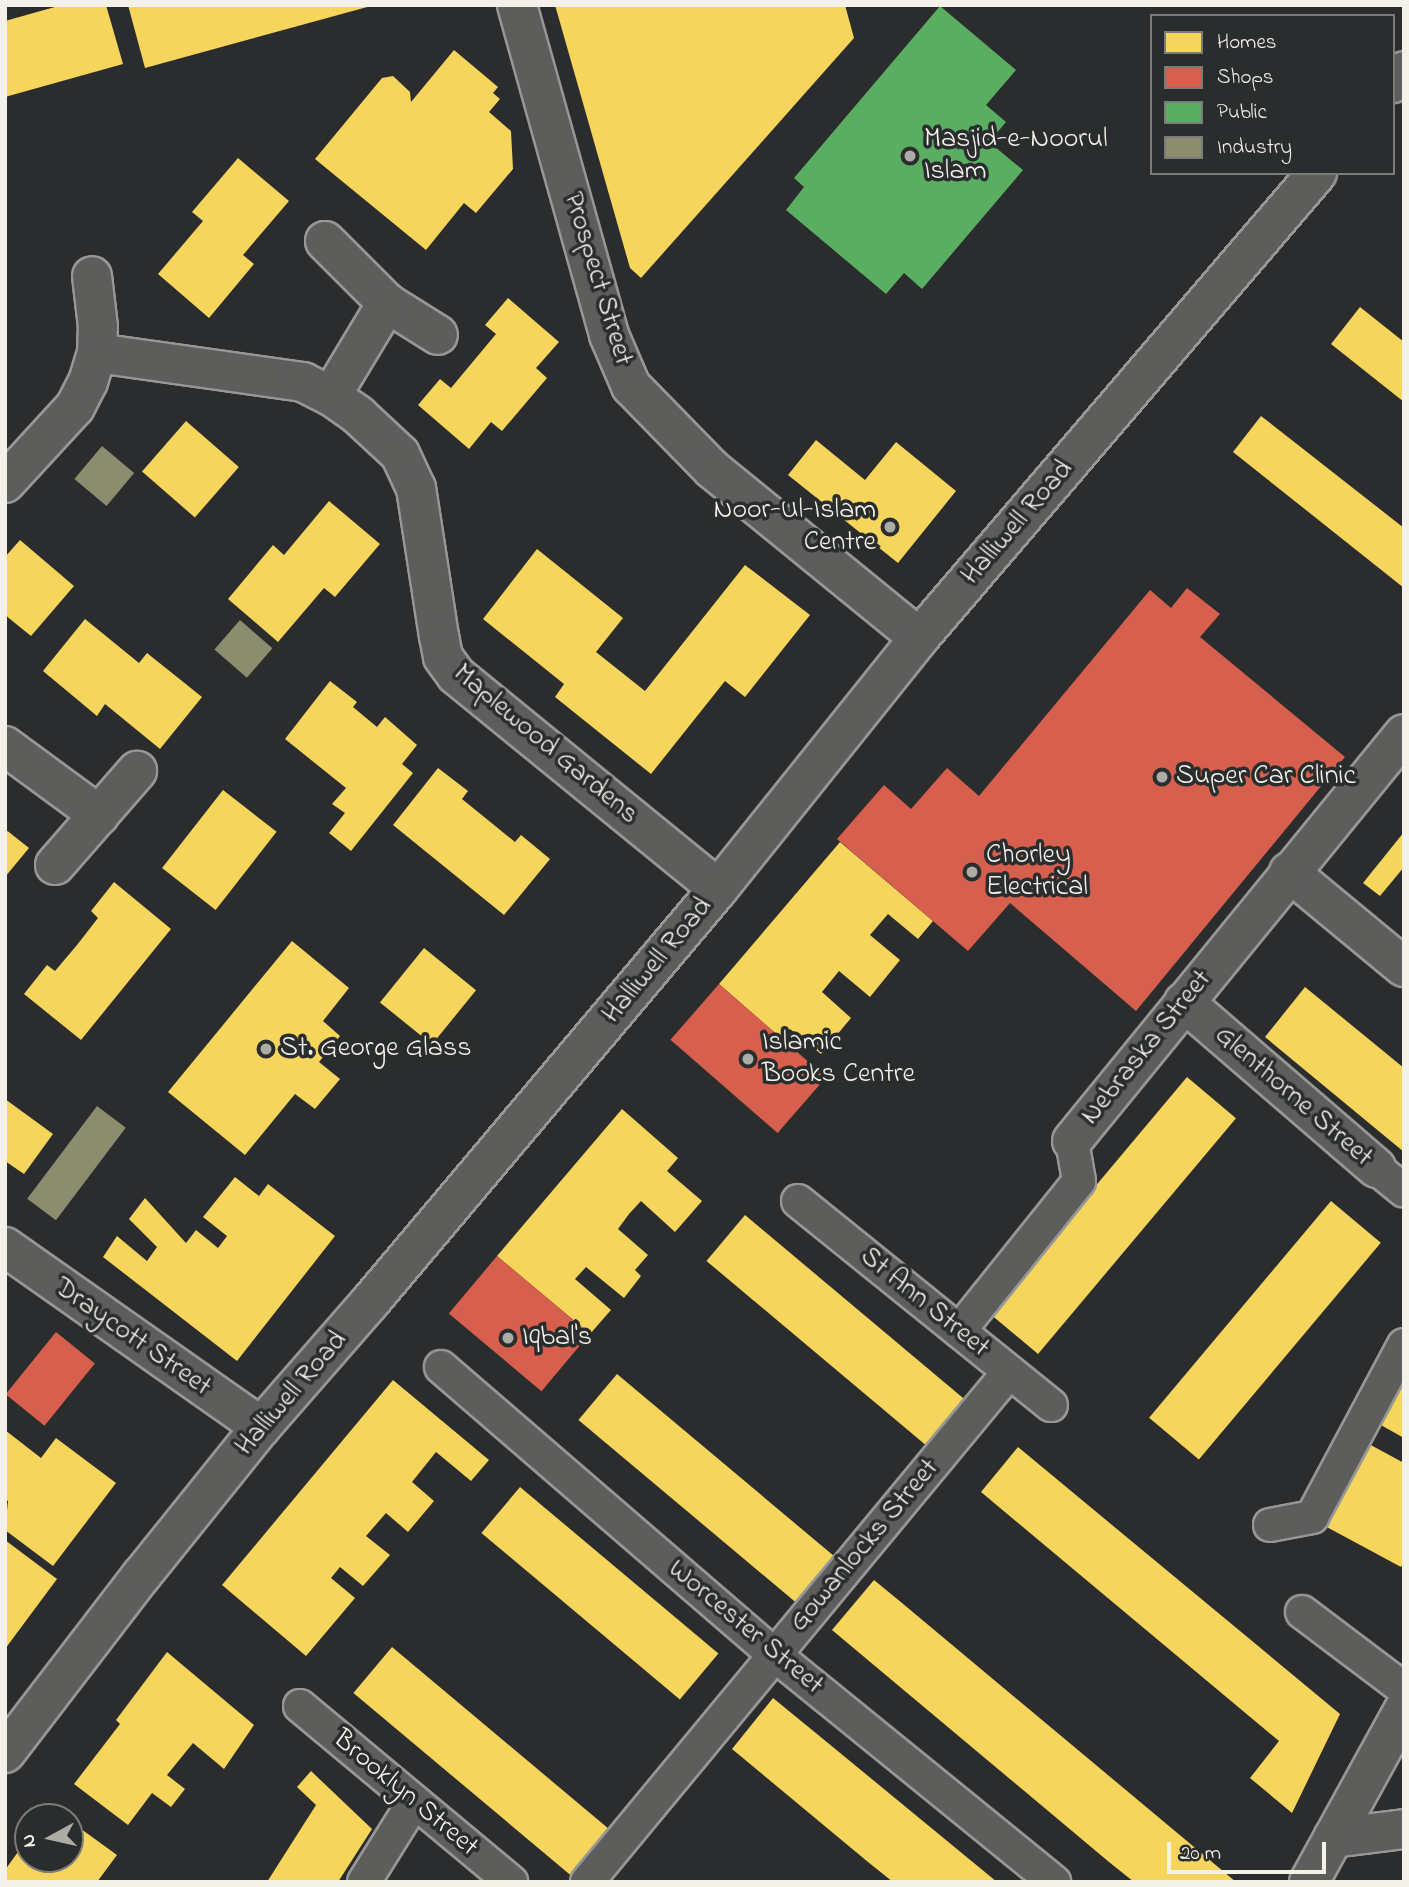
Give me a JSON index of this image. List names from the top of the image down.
{
  "streets": {
    "street": [
      "Prospect Street",
      "Halliwell Road",
      "Maplewood Gardens",
      "Nebraska Street",
      "Glenthorne Street",
      "St Ann Street",
      "Draycott Street",
      "Gowanlocks Street",
      "Worcester Street",
      "Brooklyn Street"
    ]
  },
  "crossings": [
    ["Prospect Street", "Halliwell Road"],
    ["Halliwell Road", "Maplewood Gardens"],
    ["Halliwell Road", "Draycott Street"],
    ["Nebraska Street", "Glenthorne Street"],
    ["Nebraska Street", "St Ann Street"],
    ["St Ann Street", "Gowanlocks Street"],
    ["Gowanlocks Street", "Worcester Street"]
  ],
  "places": [
    "Masjid-e-Noorul Islam",
    "Noor-Ul-Islam Centre",
    "Super Car Clinic",
    "Chorley Electrical",
    "St. George Glass",
    "Islamic Books Centre",
    "Iqbal's"
  ],
  "legend": [
    "Homes",
    "Shops",
    "Public",
    "Industry"
  ],
  "scale_bar": "20 m",
  "north": "left"
}
